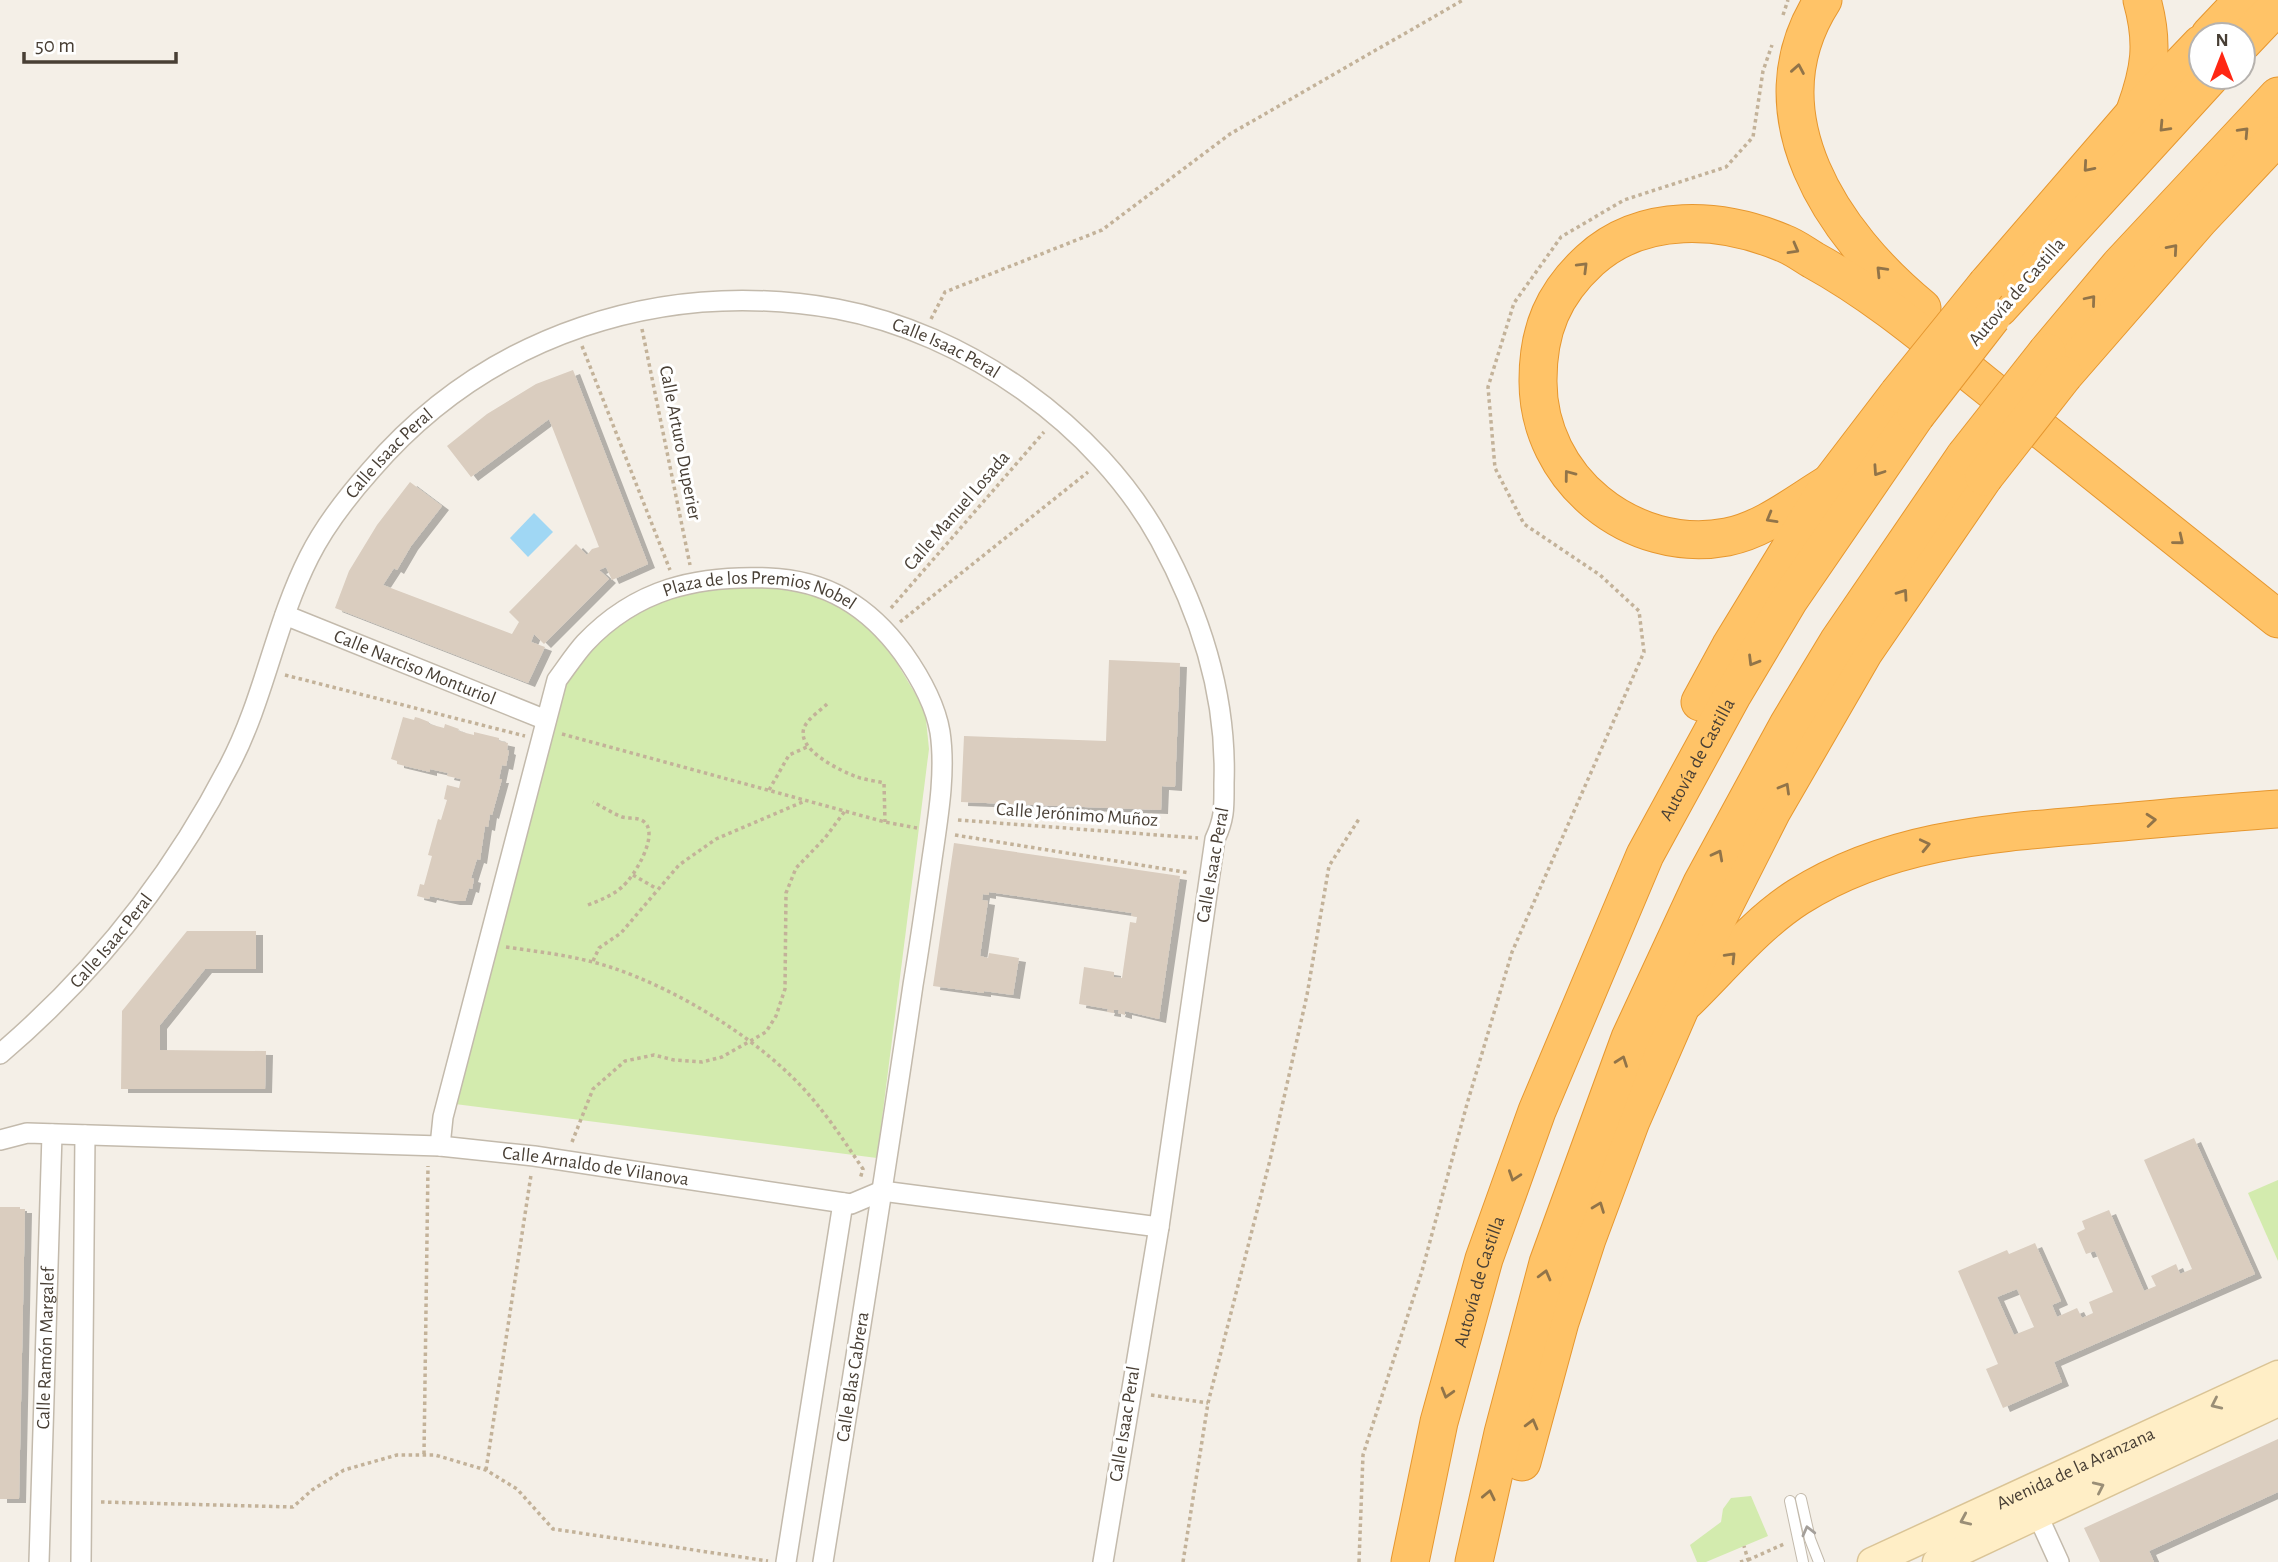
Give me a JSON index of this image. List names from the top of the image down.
{
  "streets": {
    "highway": ["Autovía de Castilla"],
    "street": [
      "Calle Isaac Peral",
      "Plaza de los Premios Nobel",
      "Calle Narciso Monturiol",
      "Calle Arnaldo de Vilanova",
      "Calle Ramón Margalef",
      "Calle Blas Cabrera",
      "Avenida de la Aranzana"
    ],
    "path": ["Calle Arturo Duperier", "Calle Manuel Losada", "Calle Jerónimo Muñoz"]
  },
  "crossings": [
    ["Calle Isaac Peral", "Calle Arturo Duperier"],
    ["Calle Isaac Peral", "Calle Manuel Losada"],
    ["Calle Isaac Peral", "Calle Narciso Monturiol"],
    ["Calle Isaac Peral", "Calle Jerónimo Muñoz"],
    ["Calle Arturo Duperier", "Plaza de los Premios Nobel"],
    ["Calle Manuel Losada", "Plaza de los Premios Nobel"],
    ["Plaza de los Premios Nobel", "Calle Narciso Monturiol"],
    ["Plaza de los Premios Nobel", "Calle Jerónimo Muñoz"],
    ["Plaza de los Premios Nobel", "Calle Arnaldo de Vilanova"],
    ["Plaza de los Premios Nobel", "Calle Blas Cabrera"],
    ["Calle Arnaldo de Vilanova", "Calle Ramón Margalef"],
    ["Calle Arnaldo de Vilanova", "Calle Blas Cabrera"]
  ],
  "scale_bar": "50 m",
  "north": "top"
}
